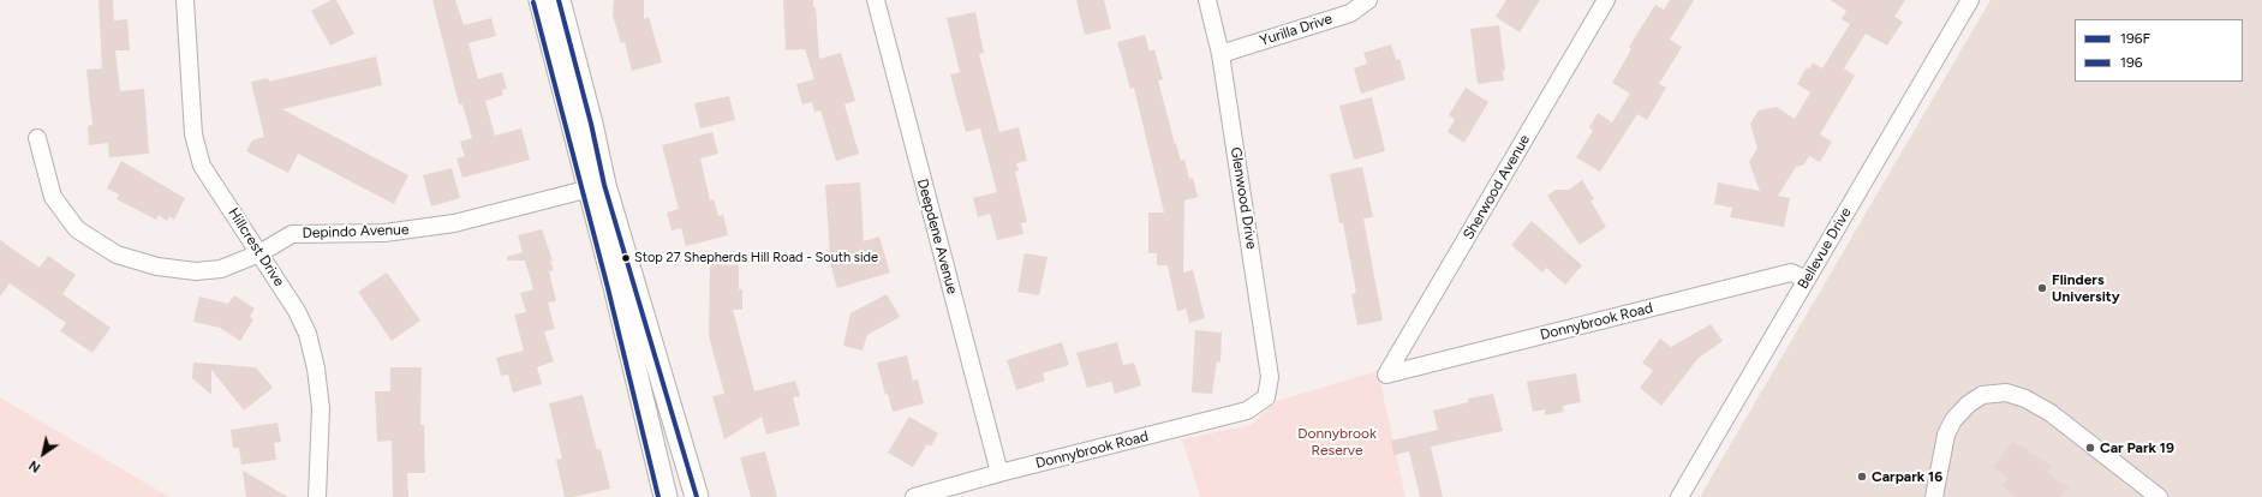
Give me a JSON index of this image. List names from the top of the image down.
{
  "streets": {
    "street": [
      "Yurilla Drive",
      "Sherwood Avenue",
      "Glenwood Drive",
      "Depindo Avenue",
      "Deepdene Avenue",
      "Hillcrest Drive",
      "Bellevue Drive",
      "Donnybrook Road"
    ]
  },
  "crossings": [
    ["Yurilla Drive", "Glenwood Drive"],
    ["Sherwood Avenue", "Donnybrook Road"],
    ["Glenwood Drive", "Donnybrook Road"],
    ["Depindo Avenue", "Hillcrest Drive"],
    ["Deepdene Avenue", "Donnybrook Road"],
    ["Bellevue Drive", "Donnybrook Road"]
  ],
  "parks": ["Donnybrook Reserve"],
  "places": [
    "Stop 27 Shepherds Hill Road - South side",
    "Flinders University",
    "Car Park 19",
    "Carpark 16"
  ],
  "lines": ["transit line 196F", "transit line 196"],
  "legend": ["196F", "196"],
  "north": "bottom left"
}
